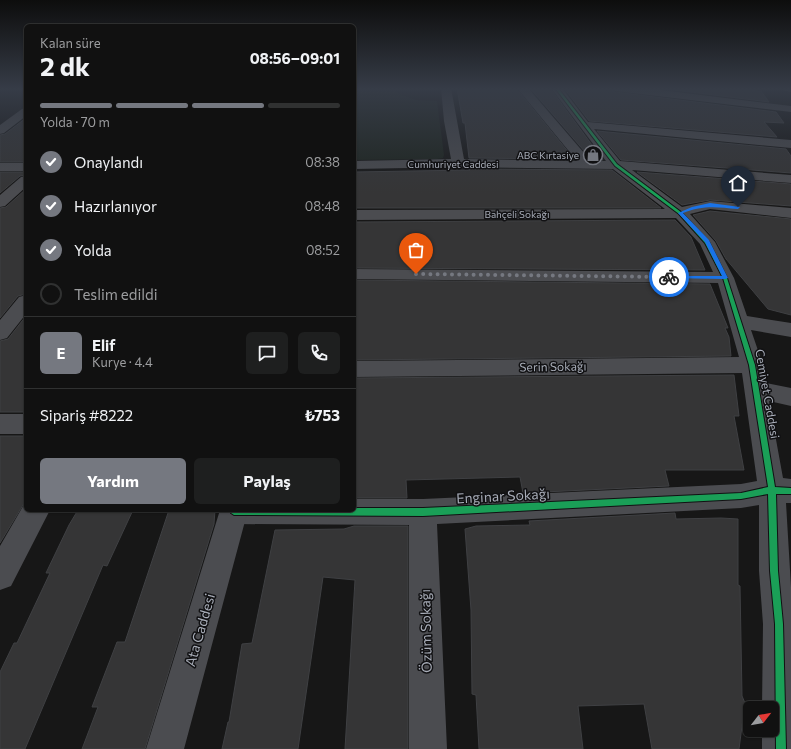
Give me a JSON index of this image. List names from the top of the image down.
{
  "streets": {
    "street": [
      "Cumhuriyet Caddesi",
      "Bahçeli Sokağı",
      "Serin Sokağı",
      "Cemiyet Caddesi",
      "Enginar Sokağı",
      "Ata Caddesi",
      "Özüm Sokağı"
    ]
  },
  "crossings": [
    ["Cumhuriyet Caddesi", "Cemiyet Caddesi"],
    ["Bahçeli Sokağı", "Cemiyet Caddesi"],
    ["Serin Sokağı", "Cemiyet Caddesi"],
    ["Cemiyet Caddesi", "Enginar Sokağı"],
    ["Enginar Sokağı", "Özüm Sokağı"]
  ],
  "places": {
    "shop": ["ABC Kırtasiye"]
  },
  "north": "top right",
  "page": {
    "heading": ["2 dk", "Kalan süre", "08:56–09:01"],
    "panel": [
      "Elif",
      "Kurye · 4.4",
      "Sipariş #8222",
      "₺753"
    ],
    "bar": "Yolda · 70 m",
    "list": [
      ["Onaylandı", "08:38"],
      ["Hazırlanıyor", "08:48"],
      ["Yolda", "08:52"],
      "Teslim edildi"
    ],
    "round": "E",
    "buttons": ["Yardım", "Paylaş"]
  }
}
